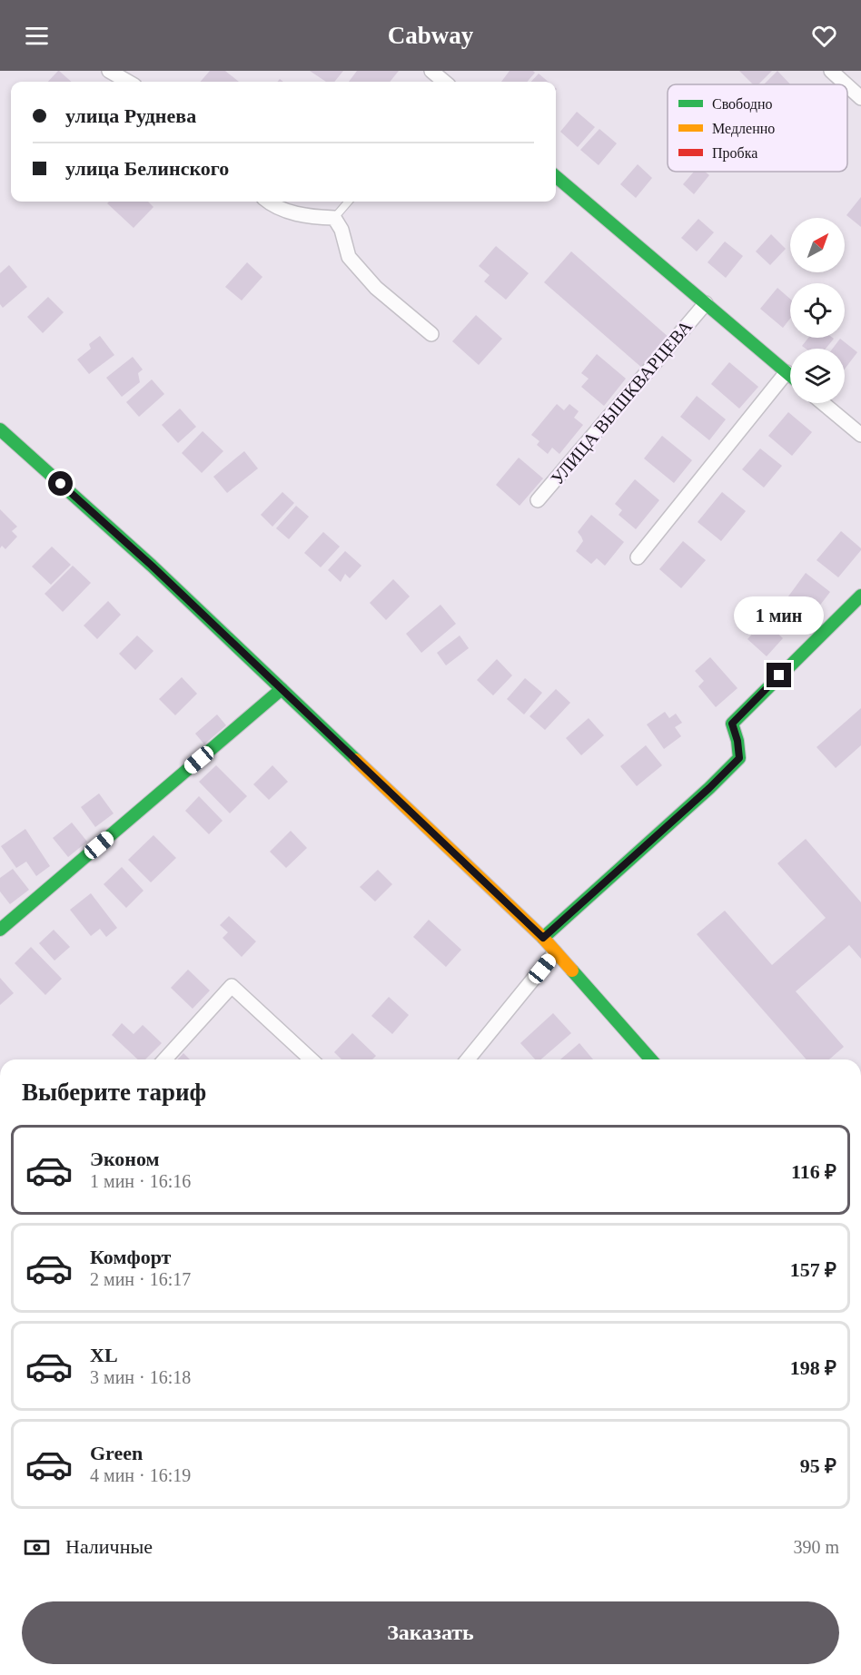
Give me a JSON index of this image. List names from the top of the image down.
{
  "streets": {
    "street": ["УЛИЦА ВЫШКВАРЦЕВА"]
  },
  "legend": ["Свободно", "Медленно", "Пробка"],
  "north": "top right",
  "page": {
    "header": "Cabway",
    "banner": ["улица Руднева", "улица Белинского"],
    "bubble": "1 мин",
    "heading": "Выберите тариф",
    "list": [
      {
        "name": "Эконом",
        "note": "1 мин · 16:16",
        "value": "116 ₽"
      },
      {
        "name": "Комфорт",
        "note": "2 мин · 16:17",
        "value": "157 ₽"
      },
      {
        "name": "XL",
        "note": "3 мин · 16:18",
        "value": "198 ₽"
      },
      {
        "name": "Green",
        "note": "4 мин · 16:19",
        "value": "95 ₽"
      }
    ],
    "pay": ["Наличные", "390 m"],
    "buttons": "Заказать"
  }
}
